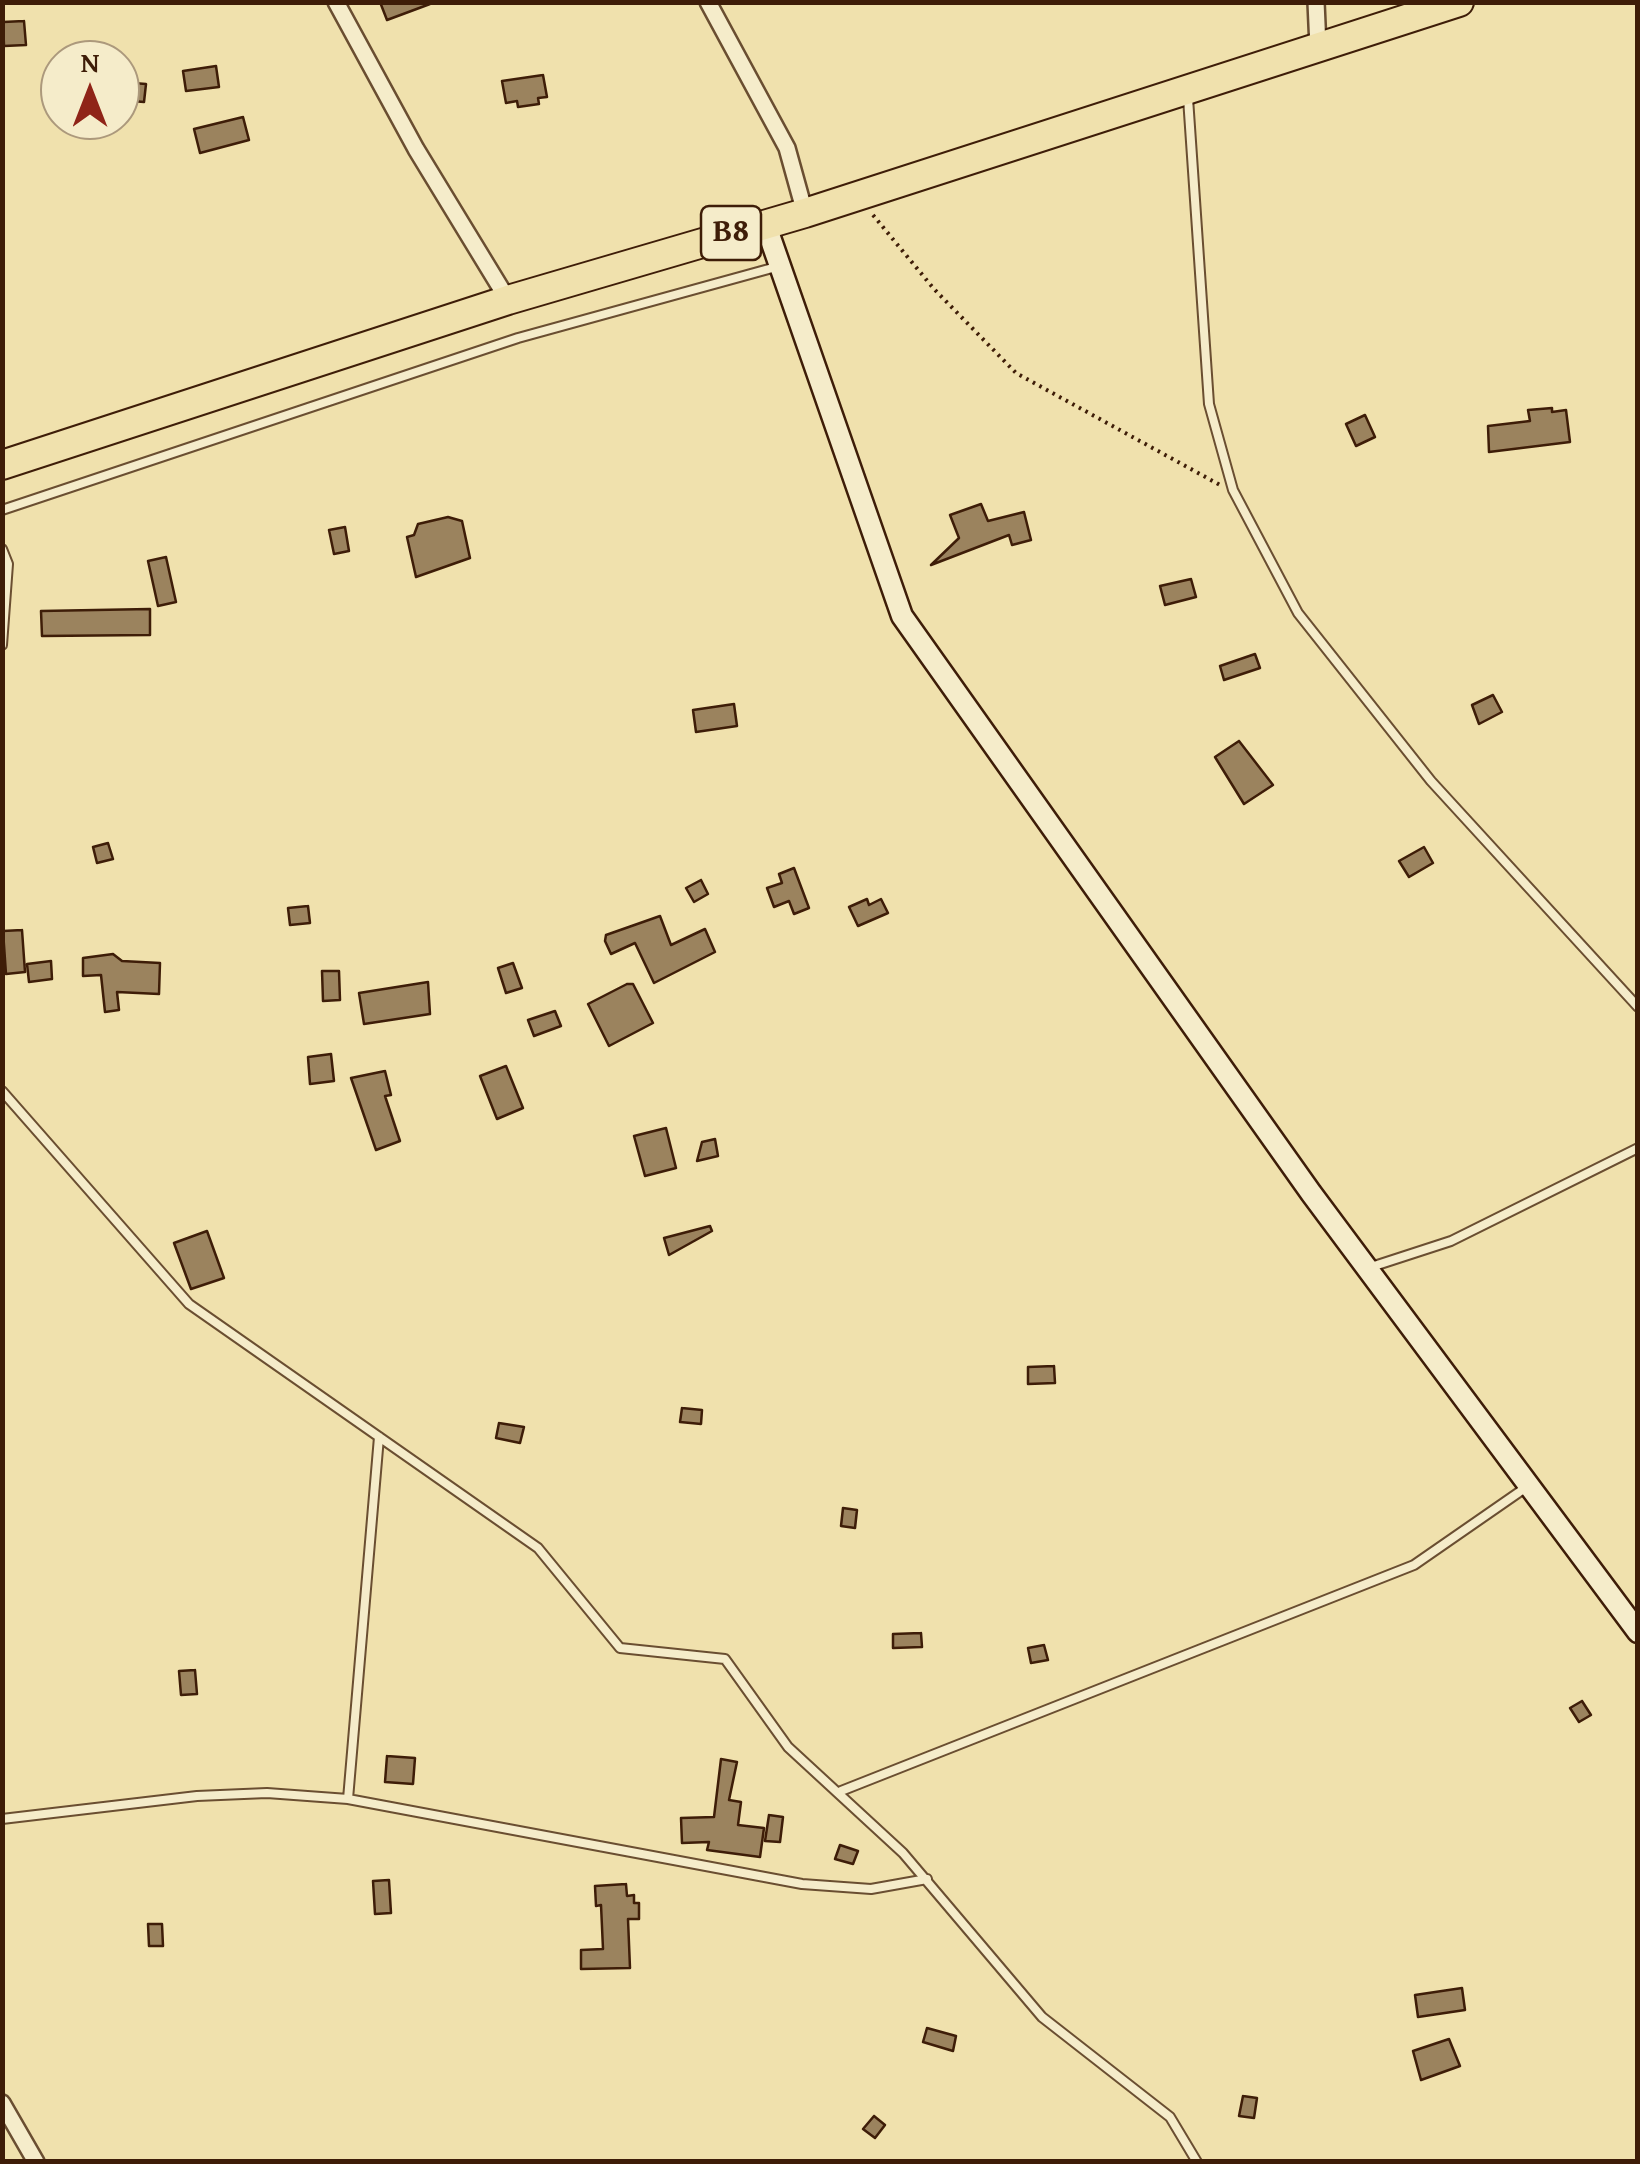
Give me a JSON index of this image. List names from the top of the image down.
{
  "streets": {
    "highway": ["B8"]
  },
  "north": "top"
}
